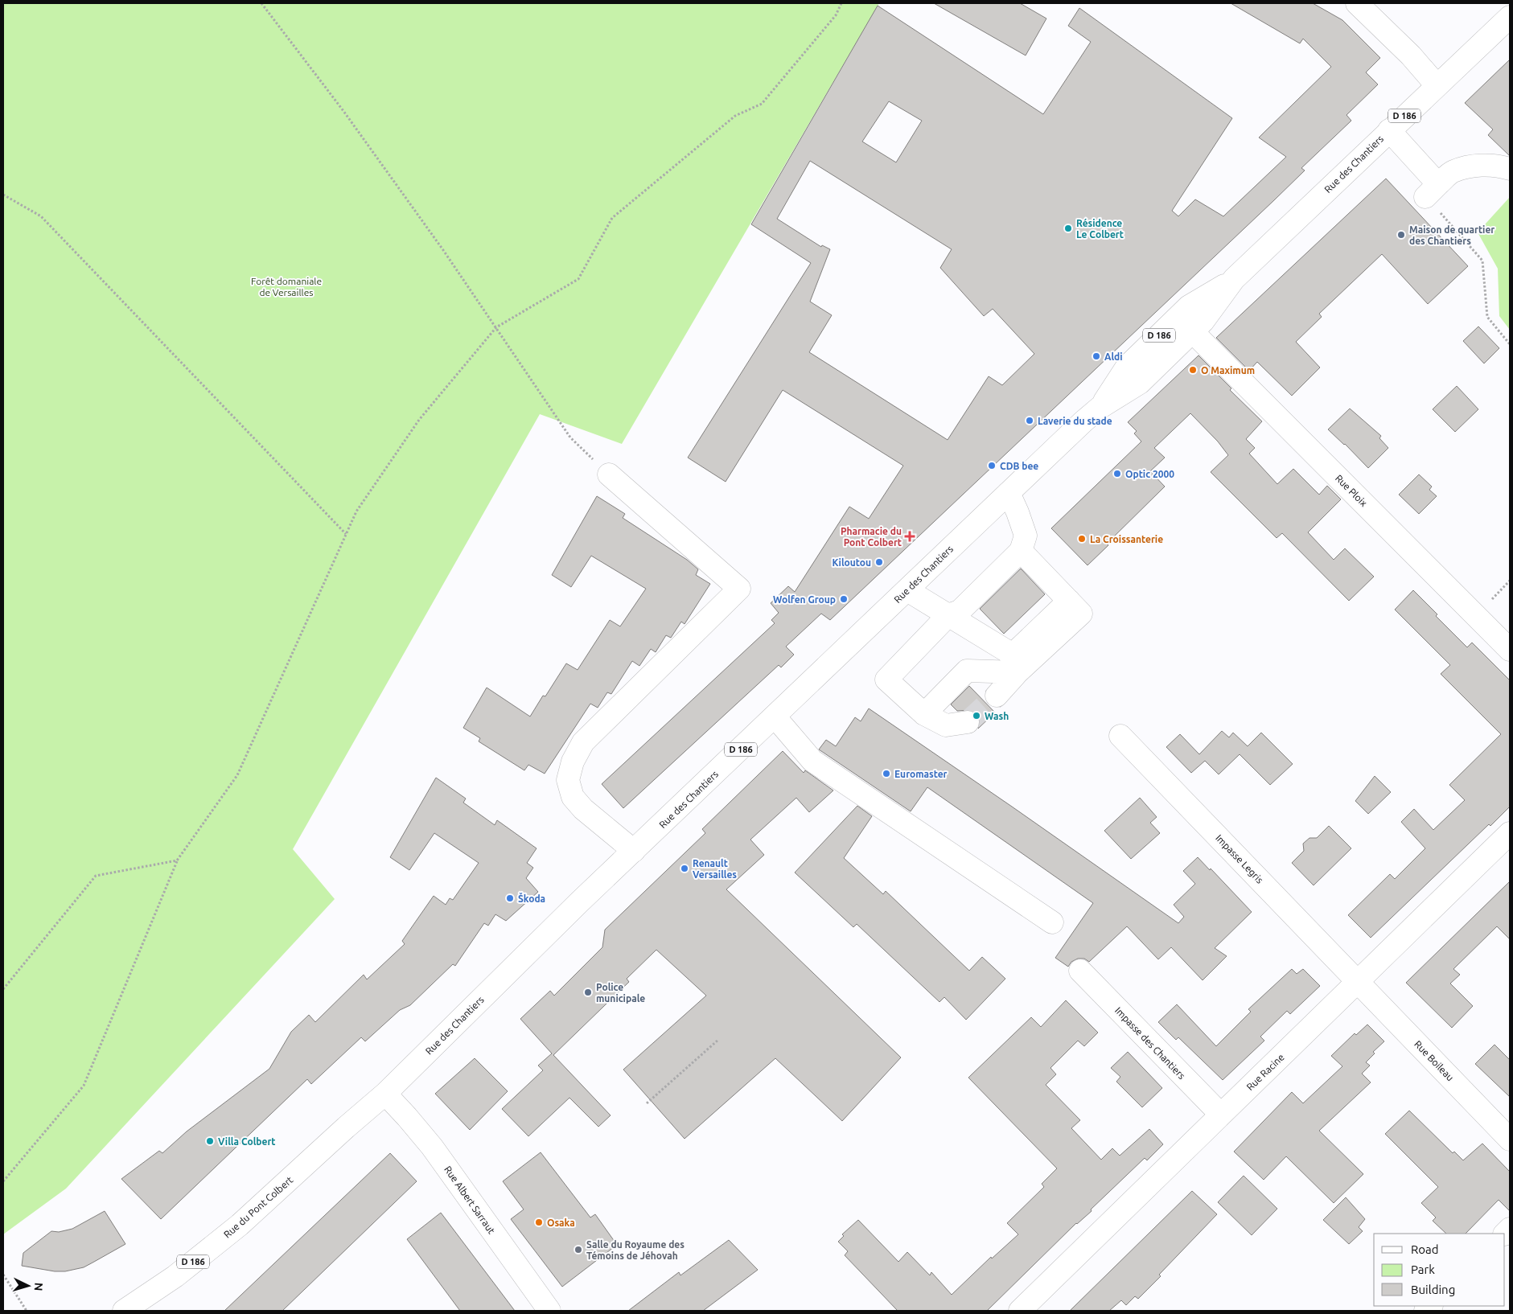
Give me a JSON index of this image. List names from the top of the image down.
{
  "streets": {
    "main road": [
      "D 186",
      "Rue des Chantiers",
      "Rue Ploix",
      "Impasse Legris",
      "Impasse des Chantiers",
      "Rue Boileau",
      "Rue Racine",
      "Rue Albert Sarraut",
      "Rue du Pont Colbert"
    ]
  },
  "crossings": [
    ["Rue des Chantiers", "Rue Ploix"],
    ["Rue des Chantiers", "Rue Albert Sarraut"],
    ["Rue des Chantiers", "Rue du Pont Colbert"],
    ["Impasse Legris", "Rue Boileau"],
    ["Impasse Legris", "Rue Racine"],
    ["Impasse des Chantiers", "Rue Racine"],
    ["Rue Boileau", "Rue Racine"],
    ["Rue Albert Sarraut", "Rue du Pont Colbert"]
  ],
  "parks": ["Forêt domaniale de Versailles"],
  "places": {
    "other": [
      "Résidence Le Colbert",
      "Maison de quartier des Chantiers",
      "Aldi",
      "O Maximum",
      "Laverie du stade",
      "CDB bee",
      "Optic 2000",
      "La Croissanterie",
      "Kiloutou",
      "Wolfen Group",
      "Wash",
      "Euromaster",
      "Renault Versailles",
      "Škoda",
      "Police municipale",
      "Villa Colbert",
      "Osaka",
      "Salle du Royaume des Témoins de Jéhovah"
    ],
    "health": ["Pharmacie du Pont Colbert"]
  },
  "legend": ["Road", "Park", "Building"],
  "north": "right"
}
